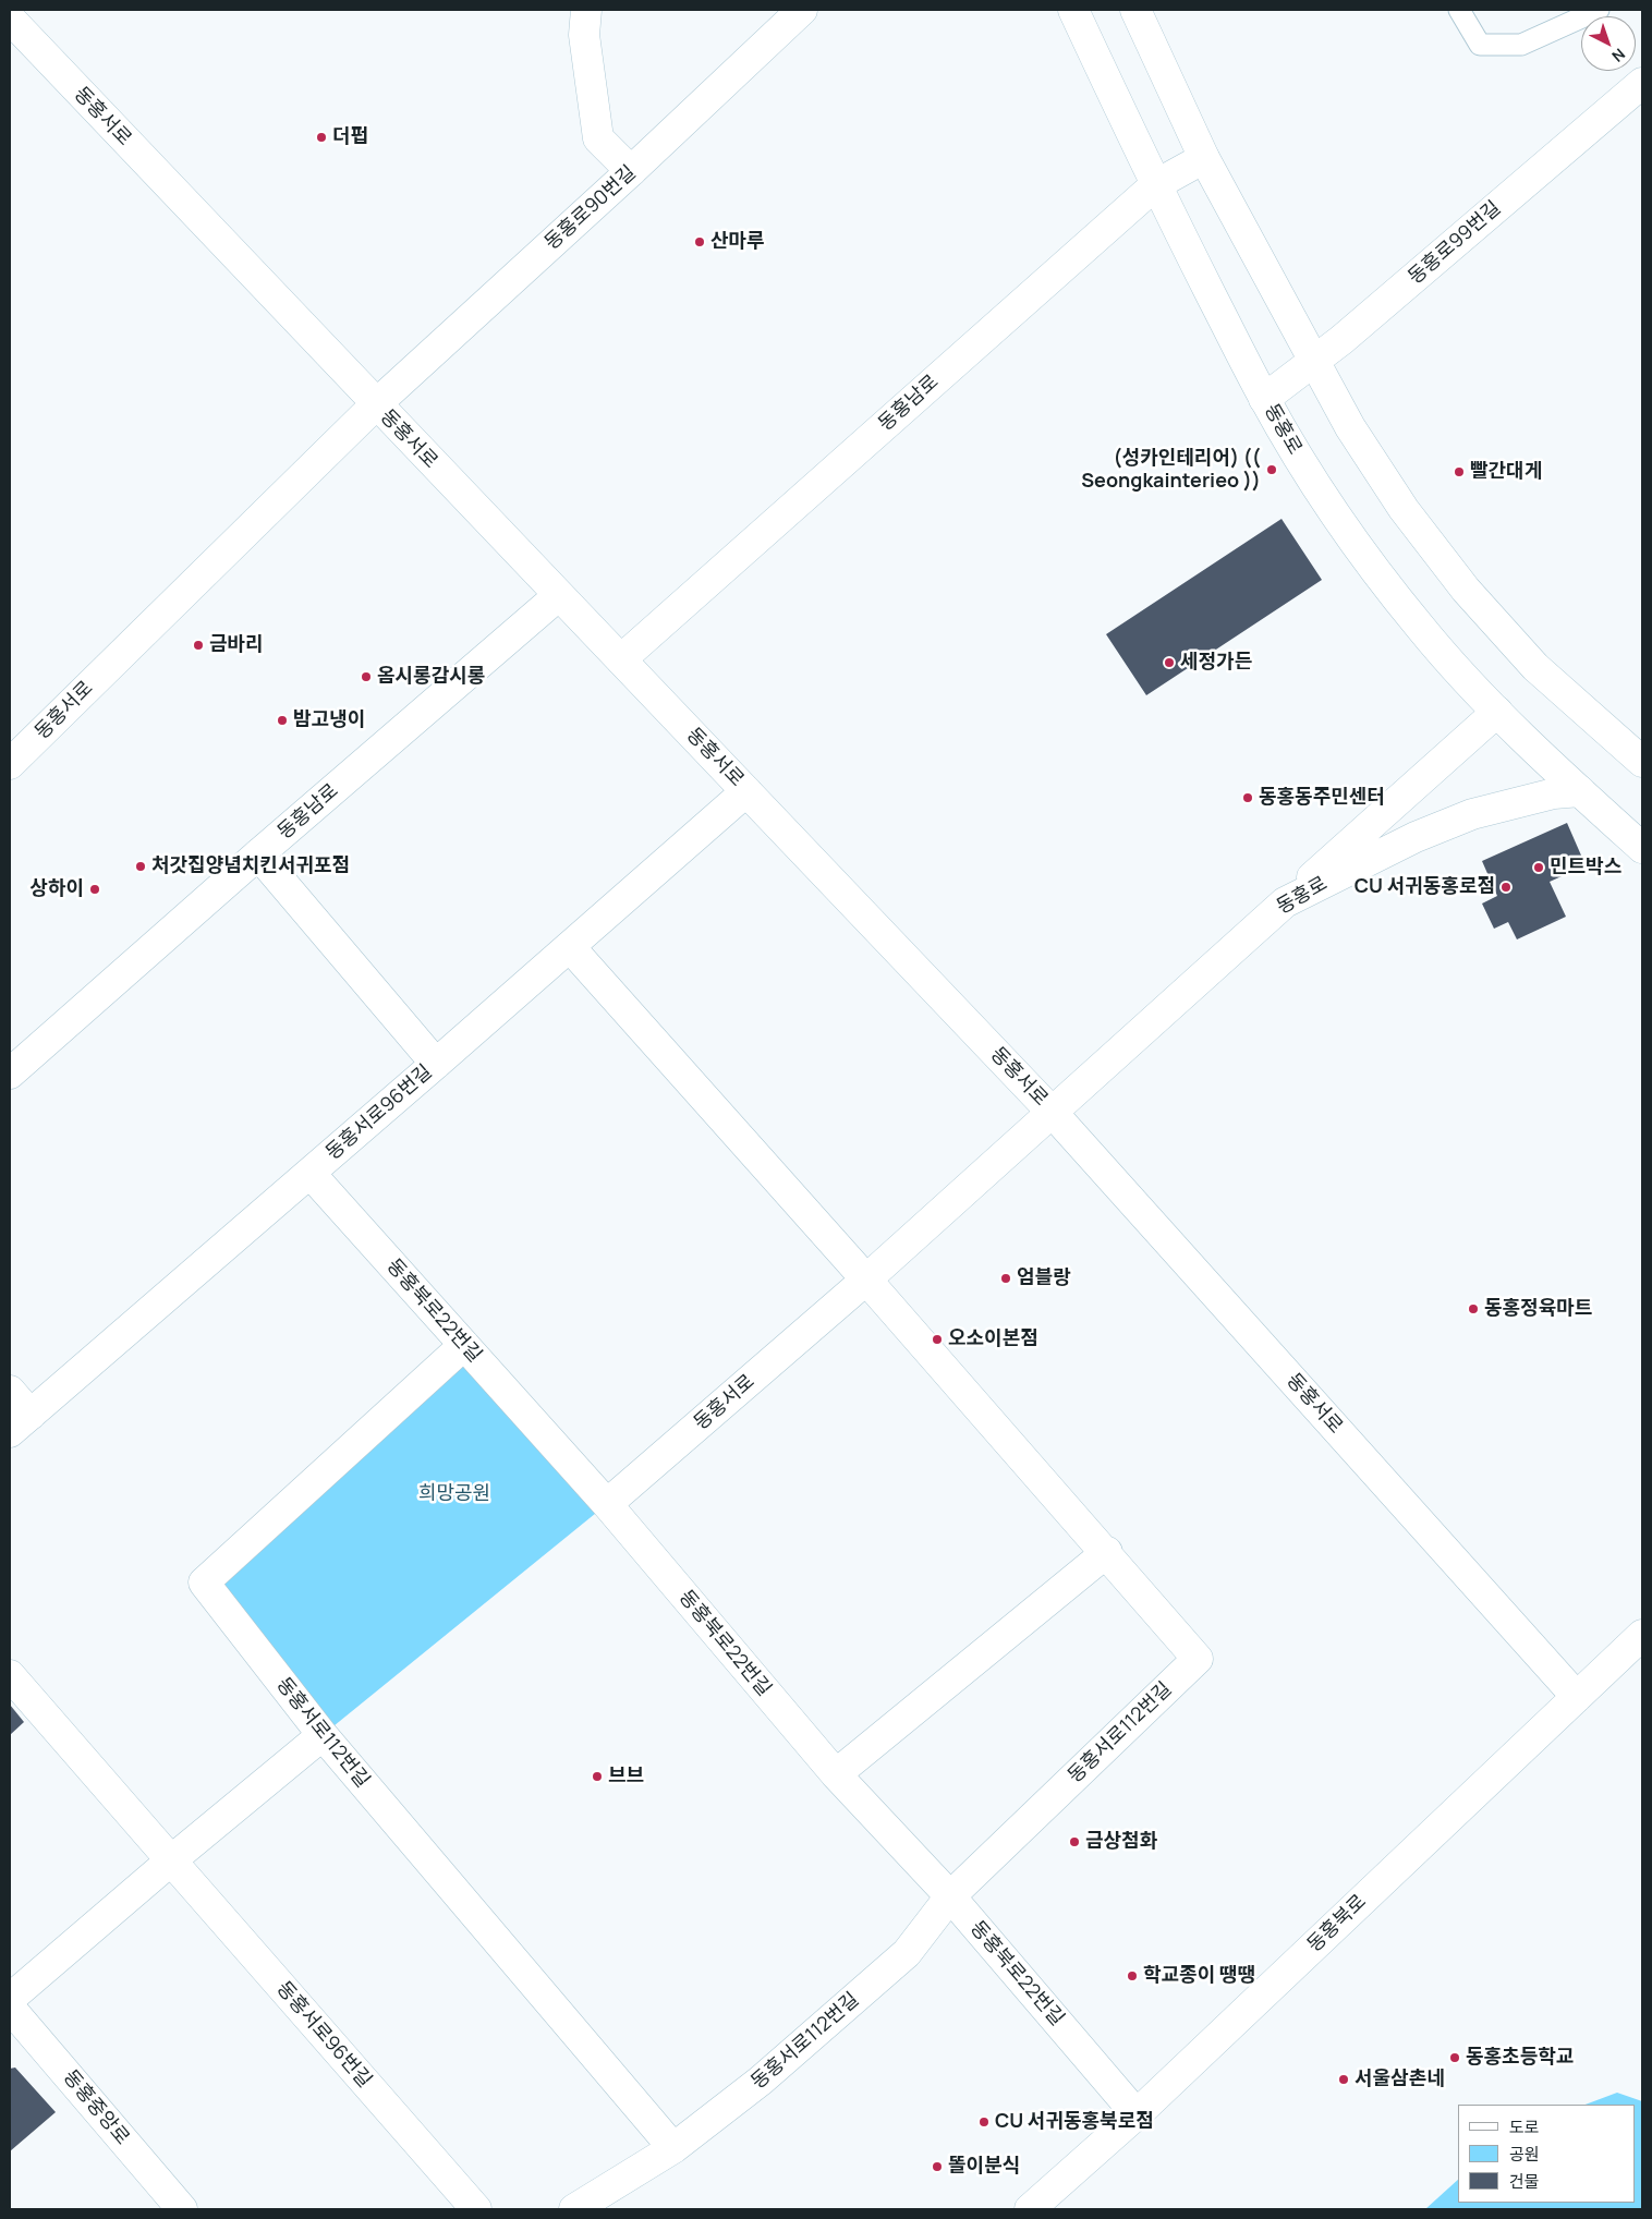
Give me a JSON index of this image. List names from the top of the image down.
{
  "streets": {
    "street": [
      "동홍서로",
      "동홍로90번길",
      "동홍로99번길",
      "동홍남로",
      "동홍로",
      "동홍서로96번길",
      "동홍북로22번길",
      "동홍서로112번길",
      "동홍북로",
      "동홍중앙로"
    ]
  },
  "crossings": [
    ["동홍서로", "동홍로90번길"],
    ["동홍서로", "동홍남로"],
    ["동홍서로", "동홍로"],
    ["동홍서로", "동홍서로96번길"],
    ["동홍서로", "동홍북로22번길"],
    ["동홍서로", "동홍서로112번길"],
    ["동홍서로", "동홍북로"],
    ["동홍로99번길", "동홍로"],
    ["동홍남로", "동홍로"],
    ["동홍서로96번길", "동홍북로22번길"],
    ["동홍북로22번길", "동홍서로112번길"],
    ["동홍북로22번길", "동홍북로"]
  ],
  "parks": ["희망공원"],
  "places": [
    "더펍",
    "산마루",
    "(성카인테리어) (( Seongkainterieo ))",
    "빨간대게",
    "금바리",
    "세정가든",
    "옴시롱감시롱",
    "밤고냉이",
    "동홍동주민센터",
    "처갓집양념치킨서귀포점",
    "민트박스",
    "CU 서귀동홍로점",
    "상하이",
    "엄블랑",
    "동홍정육마트",
    "오소이본점",
    "브브",
    "금상첨화",
    "학교종이 땡땡",
    "동홍초등학교",
    "서울삼촌네",
    "CU 서귀동홍북로점",
    "똘이분식"
  ],
  "legend": ["도로", "공원", "건물"],
  "north": "bottom right"
}
